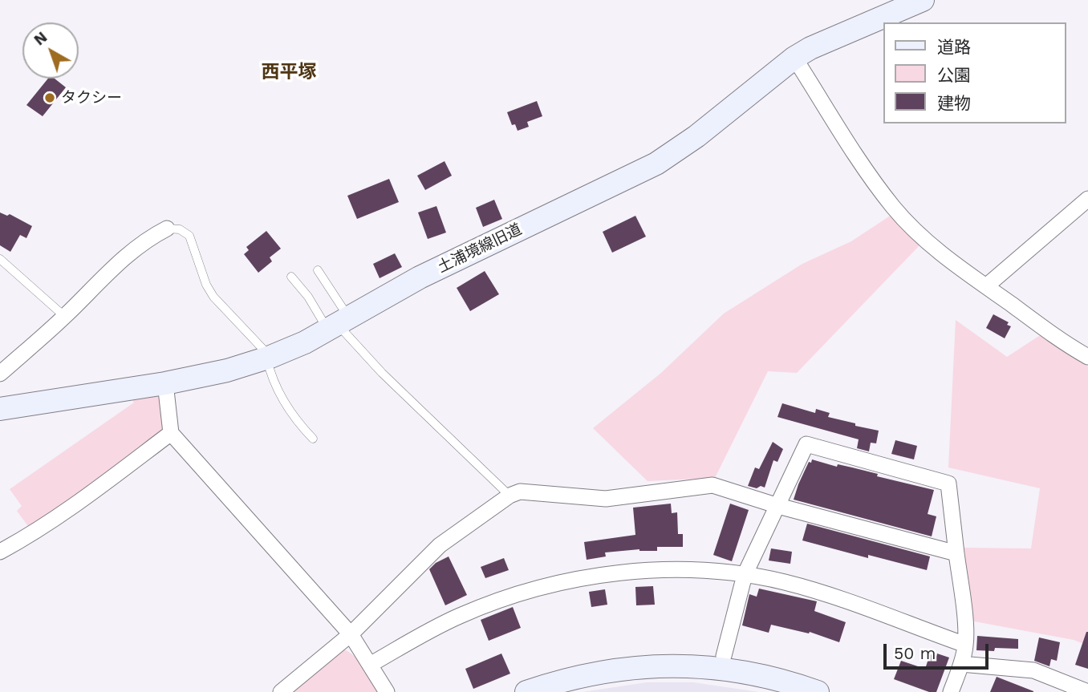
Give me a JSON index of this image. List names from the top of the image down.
{
  "streets": {
    "street": ["土浦境線旧道"]
  },
  "districts": ["西平塚"],
  "places": ["タクシー"],
  "legend": ["道路", "公園", "建物"],
  "scale_bar": "50 m",
  "north": "top left"
}
